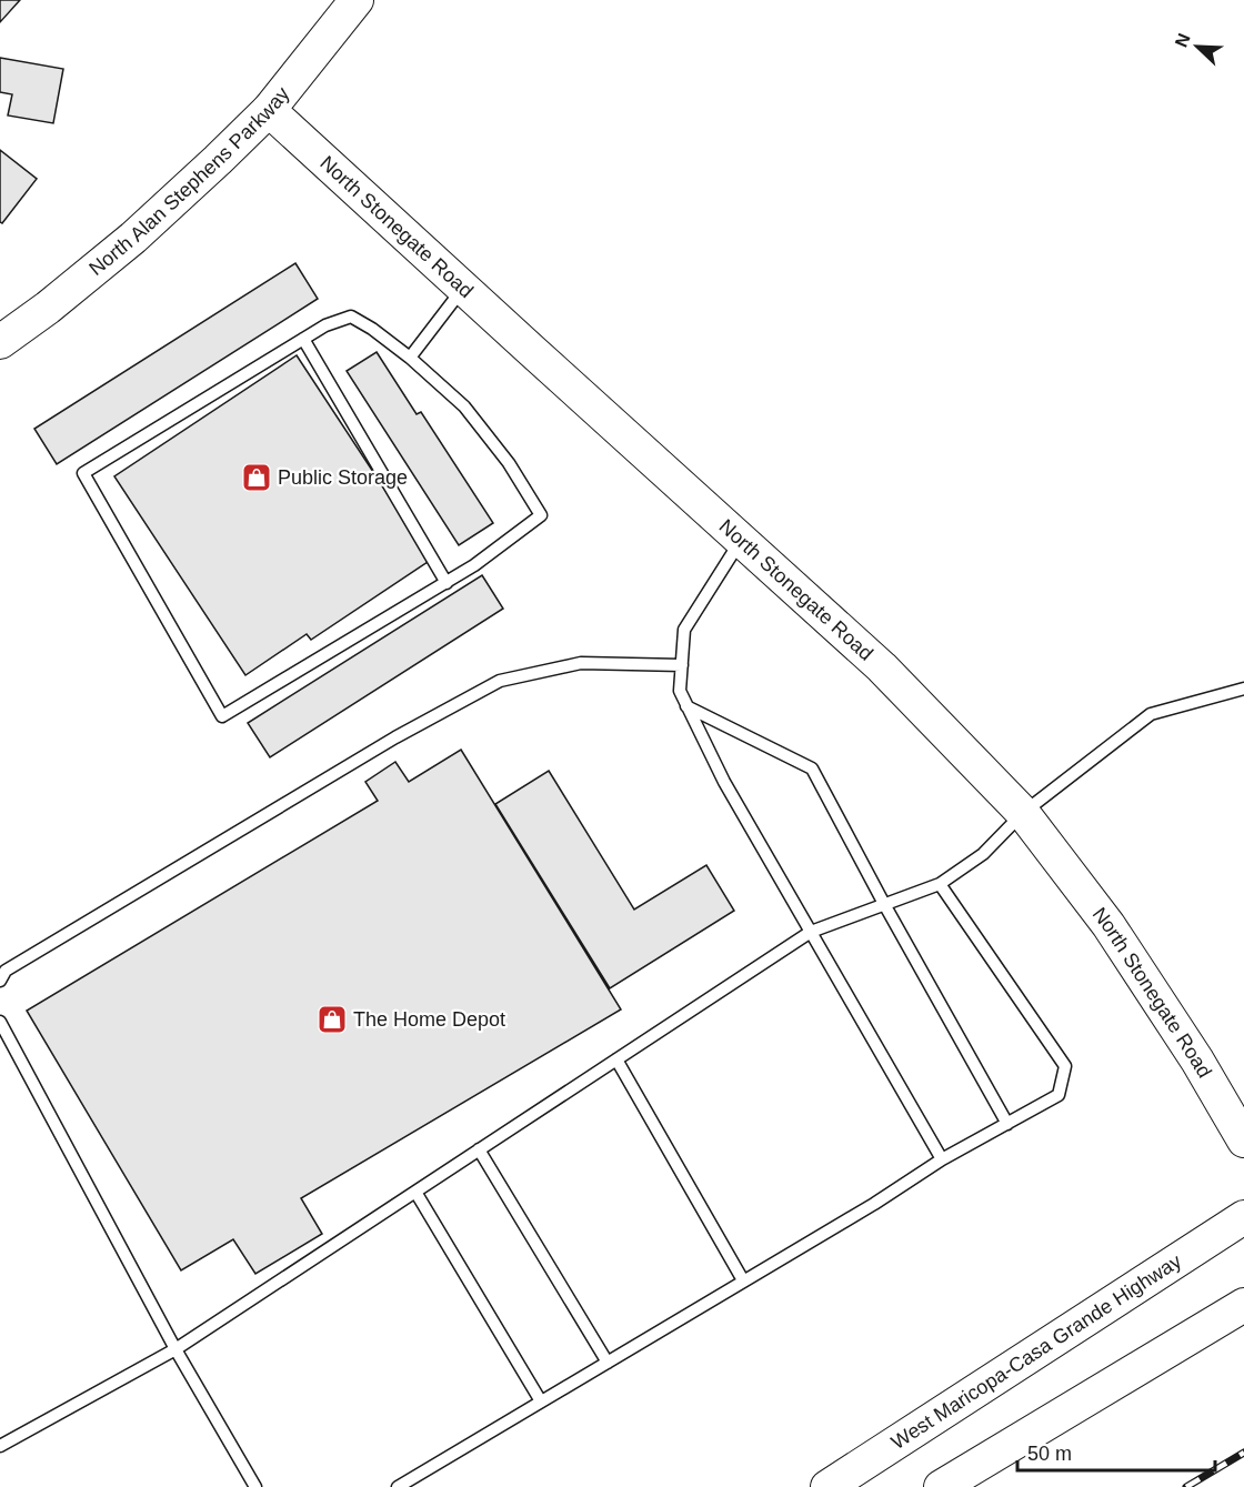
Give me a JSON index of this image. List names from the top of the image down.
{
  "streets": {
    "street": ["North Alan Stephens Parkway", "North Stonegate Road", "West Maricopa-Casa Grande Highway"]
  },
  "crossings": [
    ["North Alan Stephens Parkway", "North Stonegate Road"]
  ],
  "places": {
    "shop": ["Public Storage", "The Home Depot"]
  },
  "scale_bar": "50 m",
  "north": "top left"
}
